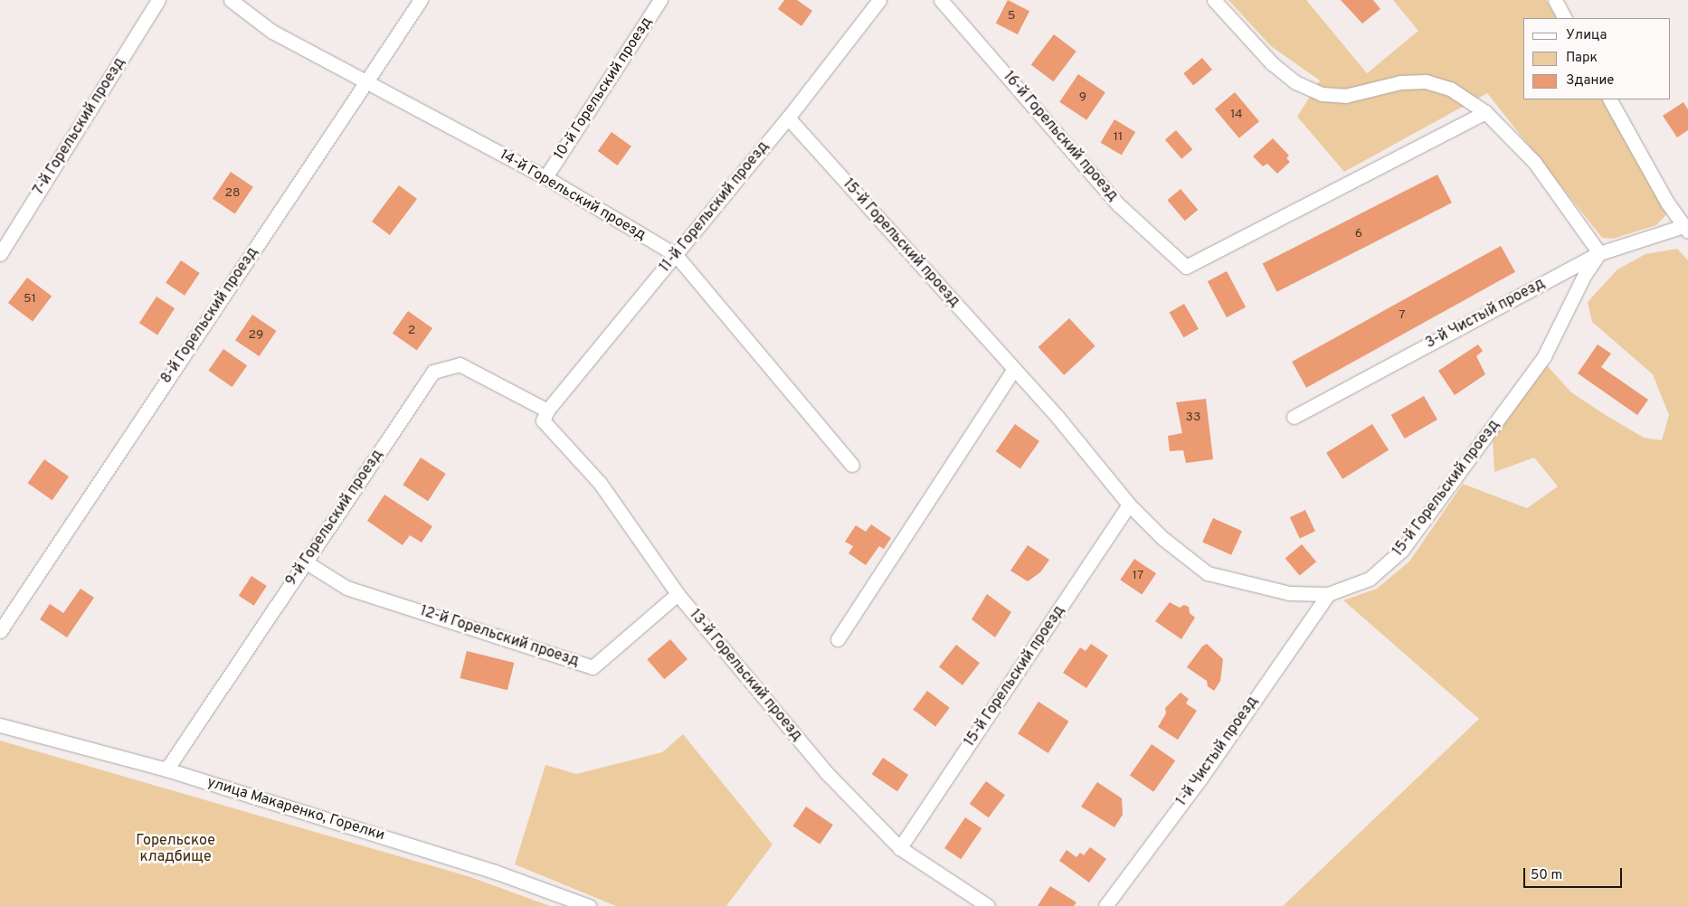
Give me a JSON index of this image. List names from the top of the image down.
{
  "streets": {
    "street": [
      "10-й Горельский проезд",
      "7-й Горельский проезд",
      "16-й Горельский проезд",
      "14-й Горельский проезд",
      "11-й Горельский проезд",
      "15-й Горельский проезд",
      "3-й Чистый проезд",
      "8-й Горельский проезд",
      "9-й Горельский проезд",
      "12-й Горельский проезд",
      "13-й Горельский проезд",
      "1-й Чистый проезд",
      "улица Макаренко, Горелки"
    ]
  },
  "crossings": [
    ["10-й Горельский проезд", "14-й Горельский проезд"],
    ["14-й Горельский проезд", "11-й Горельский проезд"],
    ["14-й Горельский проезд", "8-й Горельский проезд"],
    ["11-й Горельский проезд", "15-й Горельский проезд"],
    ["11-й Горельский проезд", "9-й Горельский проезд"],
    ["11-й Горельский проезд", "13-й Горельский проезд"],
    ["15-й Горельский проезд", "3-й Чистый проезд"],
    ["15-й Горельский проезд", "13-й Горельский проезд"],
    ["15-й Горельский проезд", "1-й Чистый проезд"],
    ["9-й Горельский проезд", "12-й Горельский проезд"],
    ["9-й Горельский проезд", "13-й Горельский проезд"],
    ["9-й Горельский проезд", "улица Макаренко, Горелки"],
    ["12-й Горельский проезд", "13-й Горельский проезд"]
  ],
  "parks": ["Горельское кладбище"],
  "house_numbers": [
    "5",
    "9",
    "14",
    "11",
    "28",
    "6",
    "51",
    "7",
    "2",
    "29",
    "33",
    "17"
  ],
  "legend": ["Улица", "Парк", "Здание"],
  "scale_bar": "50 m"
}
